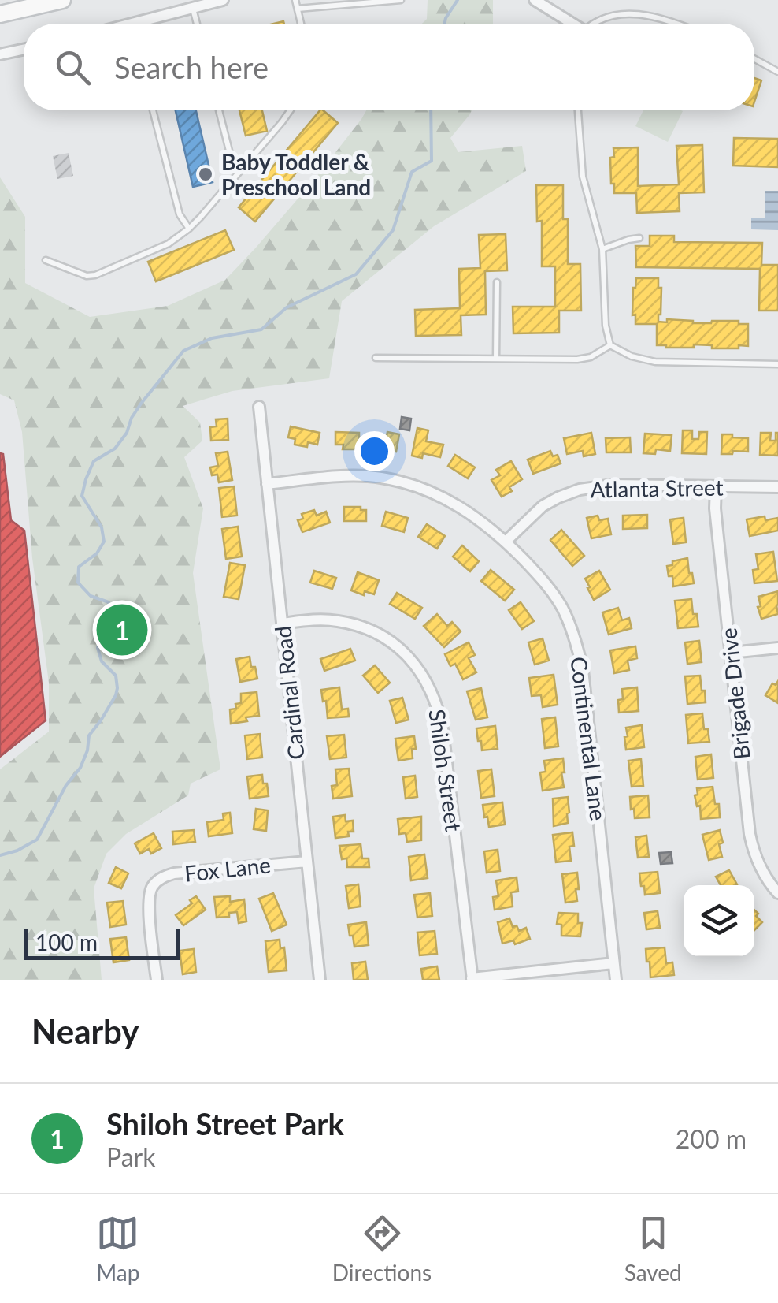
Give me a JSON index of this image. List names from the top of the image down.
{
  "streets": {
    "street": [
      "Atlanta Street",
      "Cardinal Road",
      "Brigade Drive",
      "Continental Lane",
      "Shiloh Street",
      "Fox Lane"
    ]
  },
  "crossings": [
    ["Atlanta Street", "Brigade Drive"],
    ["Atlanta Street", "Continental Lane"],
    ["Cardinal Road", "Continental Lane"],
    ["Cardinal Road", "Shiloh Street"],
    ["Cardinal Road", "Fox Lane"]
  ],
  "places": ["Baby Toddler & Preschool Land"],
  "scale_bar": "100 m",
  "page": {
    "search": "Search here",
    "pins": "1",
    "scale": "100 m",
    "heading": "Nearby",
    "list": [
      {
        "mark": "1",
        "name": "Shiloh Street Park",
        "note": "Park",
        "value": "200 m"
      }
    ],
    "nav": ["Map", "Directions", "Saved"]
  }
}
